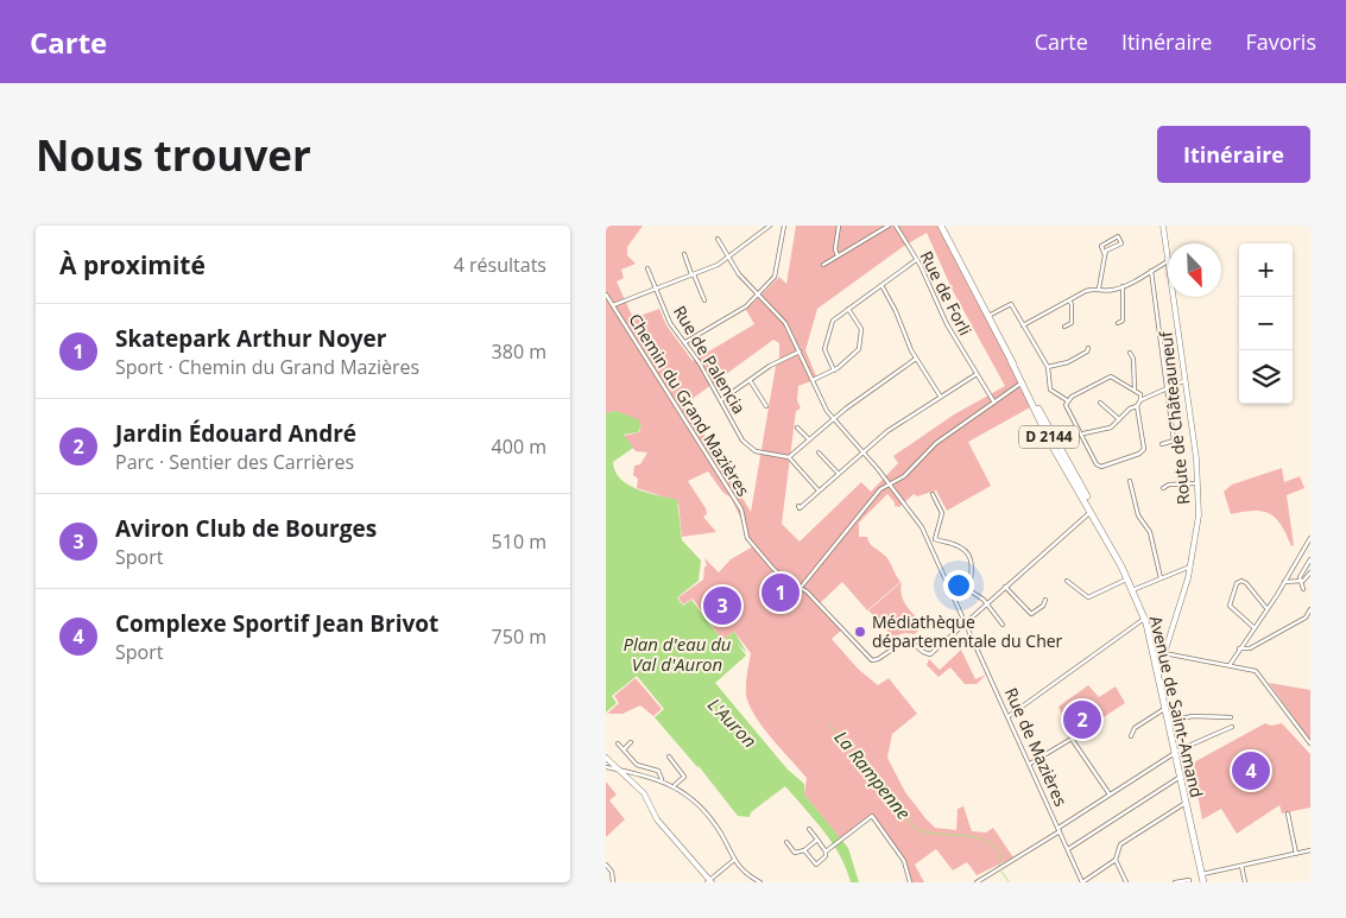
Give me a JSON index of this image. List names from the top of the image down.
{
  "streets": {
    "main road": ["Route de Châteauneuf", "D 2144", "Avenue de Saint-Amand"],
    "street": [
      "Rue de Forli",
      "Rue de Palencia",
      "Chemin du Grand Mazières",
      "Rue de Mazières"
    ]
  },
  "crossings": [
    ["Chemin du Grand Mazières", "Rue de Mazières"],
    ["Route de Châteauneuf", "Avenue de Saint-Amand"]
  ],
  "water": ["Plan d'eau du Val d'Auron", "L'Auron", "La Rampenne"],
  "places": ["Médiathèque départementale du Cher"],
  "north": "bottom right",
  "page": {
    "header": "Carte",
    "nav": ["Carte", "Itinéraire", "Favoris"],
    "buttons": "Itinéraire",
    "title": "Nous trouver",
    "heading": ["À proximité", "4 résultats"],
    "map_buttons": ["+", "−"],
    "list": [
      {
        "mark": "1",
        "name": "Skatepark Arthur Noyer",
        "note": "Sport · Chemin du Grand Mazières",
        "value": "380 m"
      },
      {
        "mark": "2",
        "name": "Jardin Édouard André",
        "note": "Parc · Sentier des Carrières",
        "value": "400 m"
      },
      {
        "mark": "3",
        "name": "Aviron Club de Bourges",
        "note": "Sport",
        "value": "510 m"
      },
      {
        "mark": "4",
        "name": "Complexe Sportif Jean Brivot",
        "note": "Sport",
        "value": "750 m"
      }
    ],
    "pins": [
      "1",
      "3",
      "2",
      "4"
    ]
  }
}
